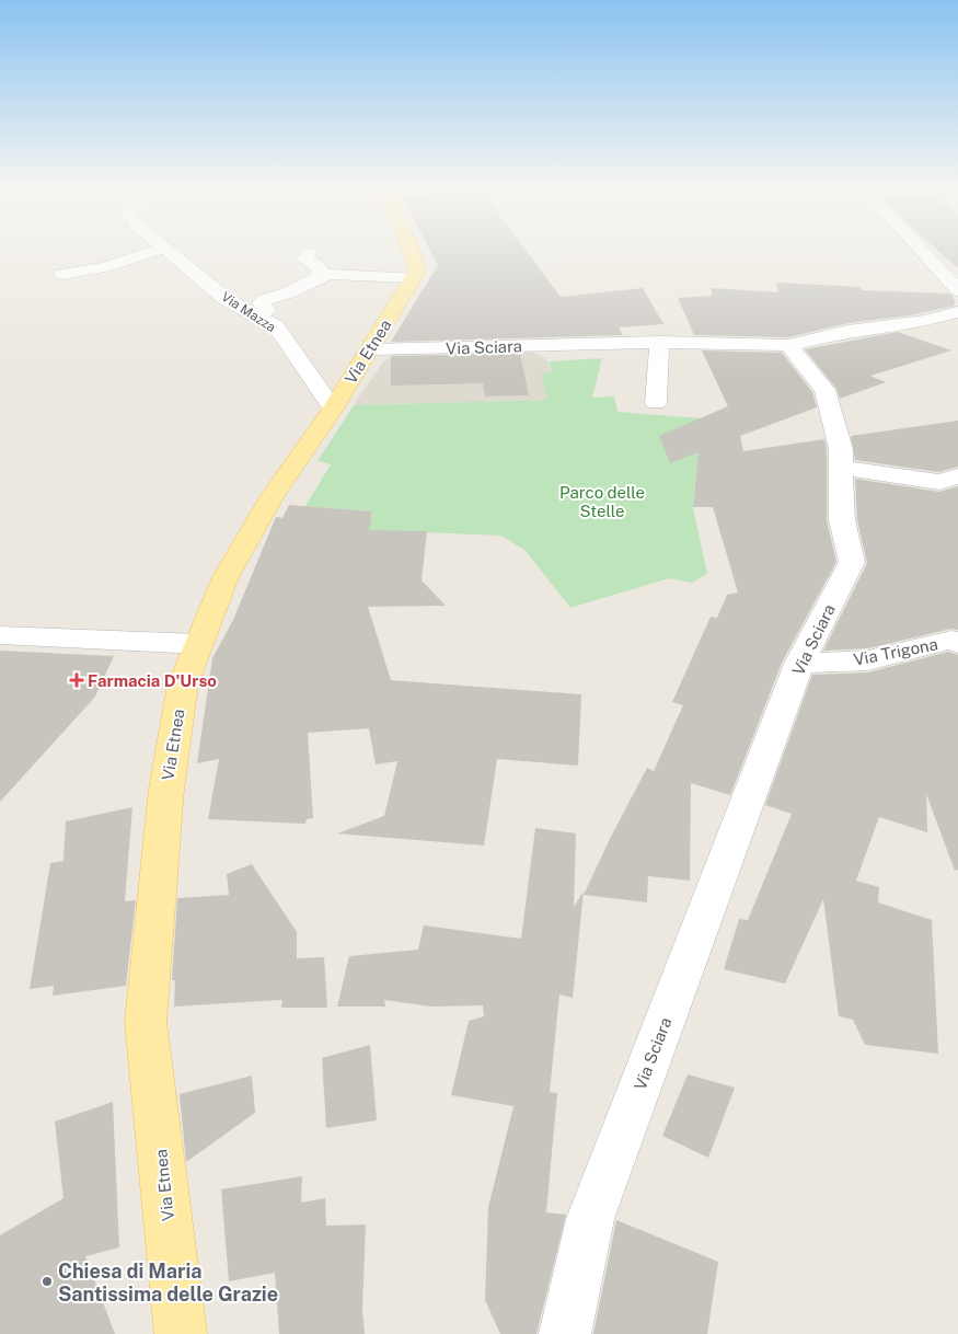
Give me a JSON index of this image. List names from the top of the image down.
{
  "streets": {
    "main road": ["Via Etnea"],
    "street": ["Via Mazza", "Via Sciara", "Via Trigona"]
  },
  "crossings": [
    ["Via Mazza", "Via Etnea"],
    ["Via Sciara", "Via Etnea"],
    ["Via Sciara", "Via Trigona"]
  ],
  "parks": ["Parco delle Stelle"],
  "places": {
    "health": ["Farmacia D'Urso"],
    "other": ["Chiesa di Maria Santissima delle Grazie"]
  }
}
